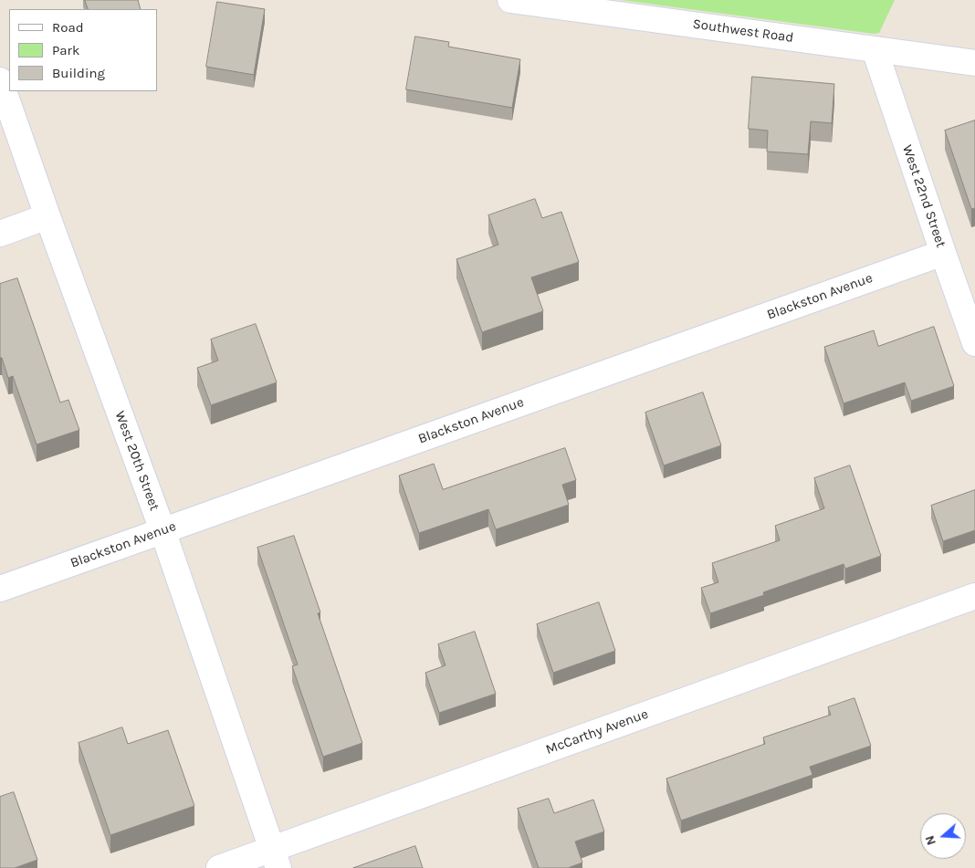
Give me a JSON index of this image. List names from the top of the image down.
{
  "streets": {
    "street": [
      "Southwest Road",
      "West 22nd Street",
      "Blackston Avenue",
      "West 20th Street",
      "McCarthy Avenue"
    ]
  },
  "crossings": [
    ["Southwest Road", "West 22nd Street"],
    ["West 22nd Street", "Blackston Avenue"],
    ["Blackston Avenue", "West 20th Street"],
    ["West 20th Street", "McCarthy Avenue"]
  ],
  "legend": ["Road", "Park", "Building"],
  "north": "left"
}
